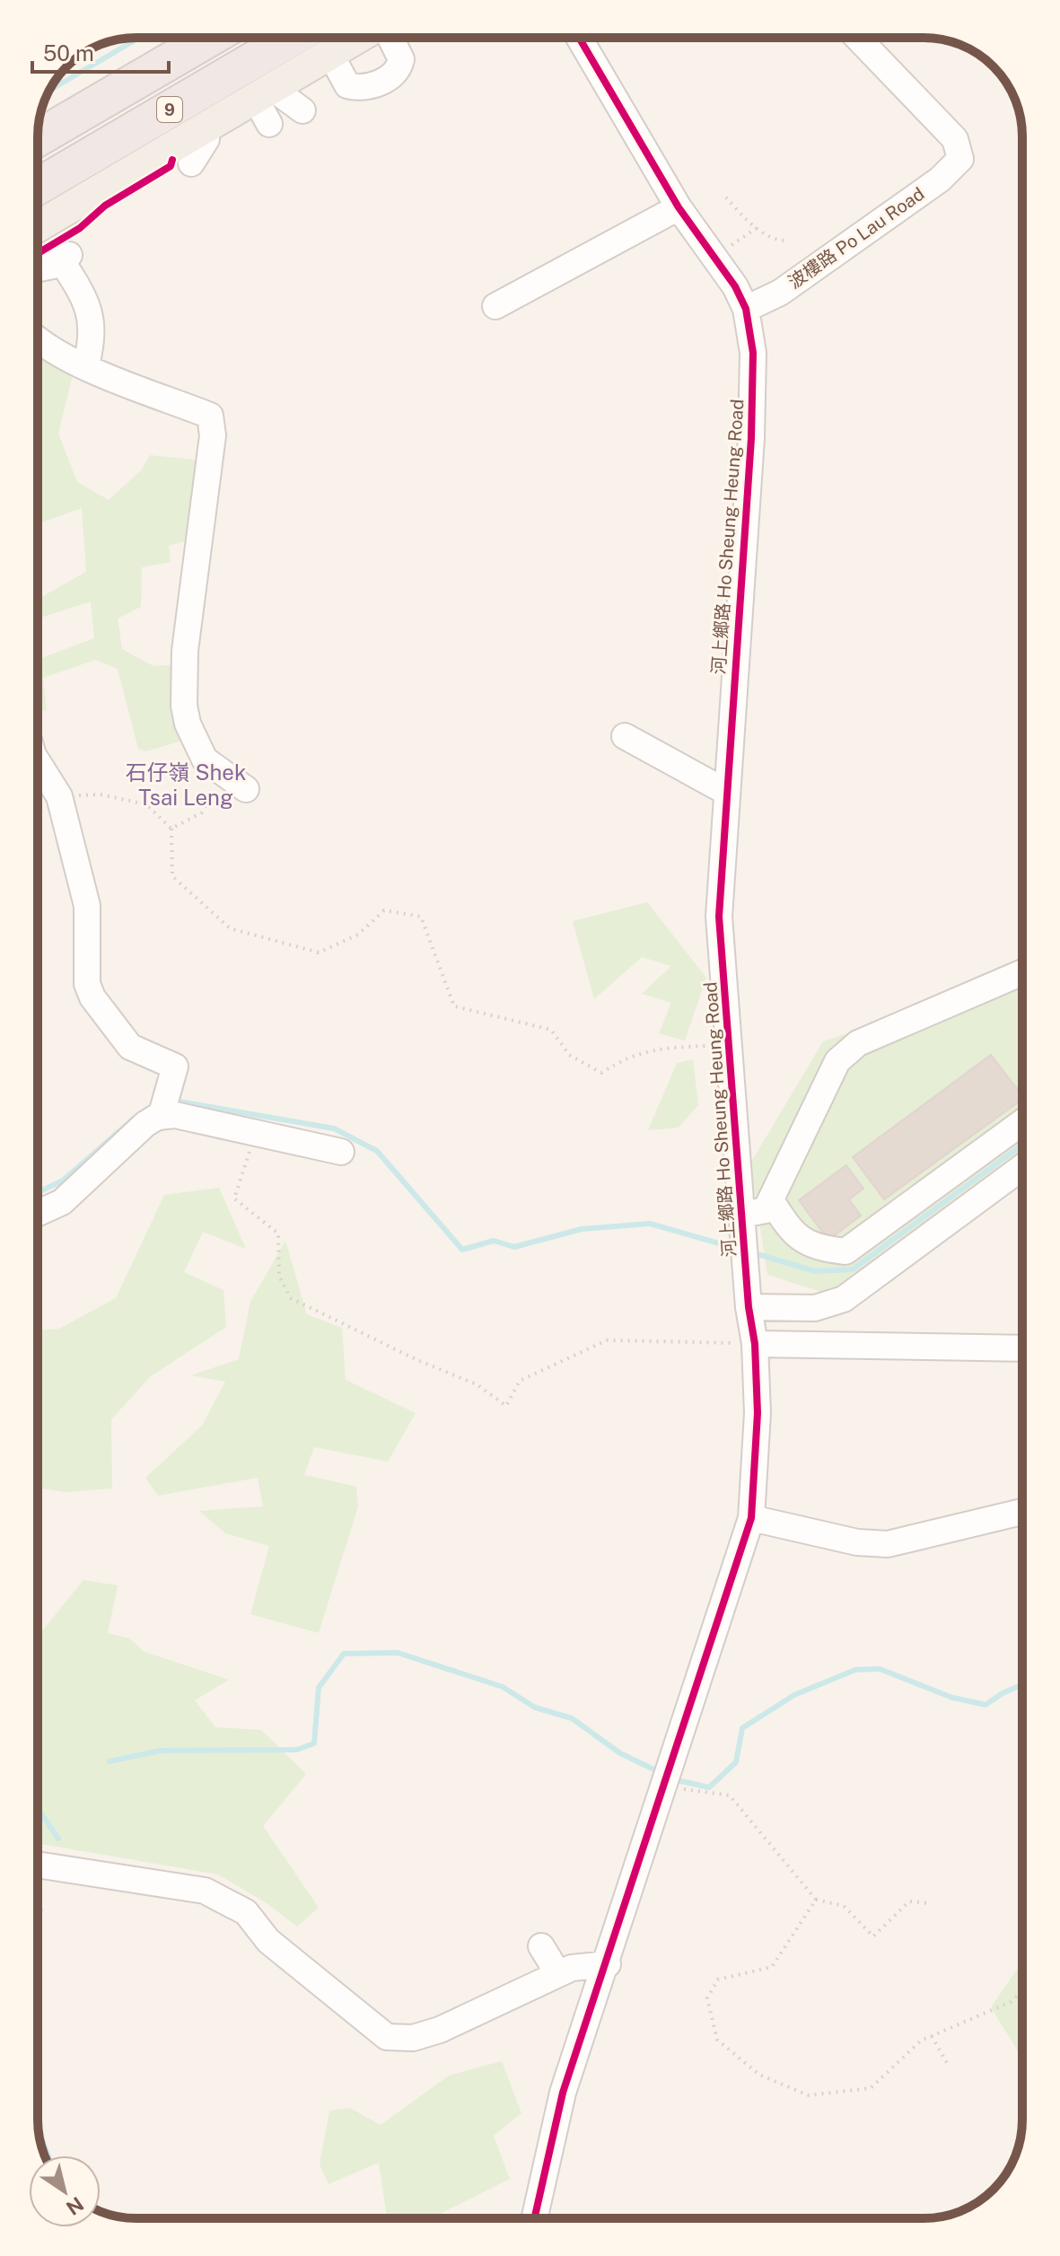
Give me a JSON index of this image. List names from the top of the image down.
{
  "streets": {
    "highway": ["9"],
    "street": ["波樓路 Po Lau Road", "河上鄉路 Ho Sheung Heung Road"]
  },
  "crossings": [
    ["波樓路 Po Lau Road", "河上鄉路 Ho Sheung Heung Road"]
  ],
  "districts": ["石仔嶺 Shek Tsai Leng"],
  "scale_bar": "50 m",
  "north": "bottom right"
}
